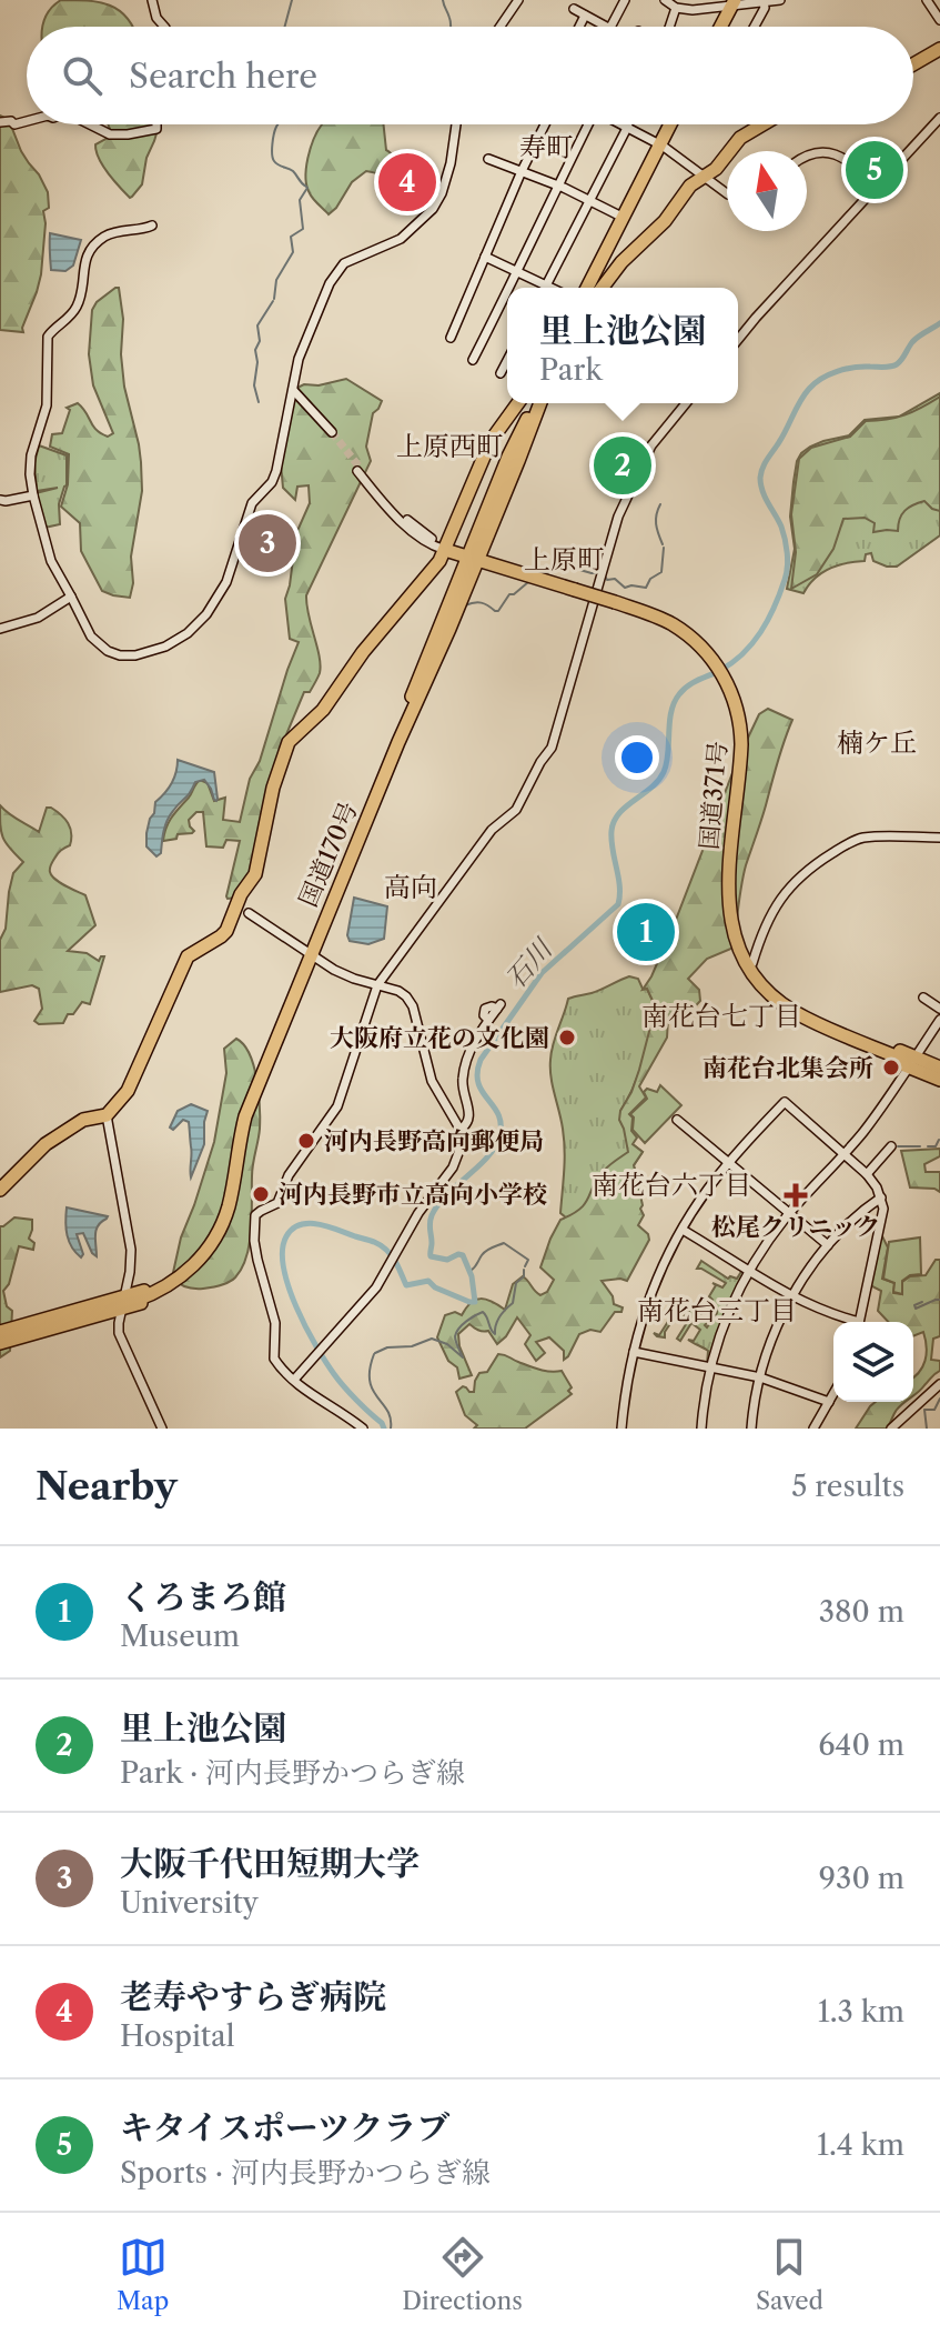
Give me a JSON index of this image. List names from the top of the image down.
{
  "streets": {
    "highway": ["国道371号", "国道170号"]
  },
  "crossings": [
    ["国道371号", "国道170号"]
  ],
  "districts": [
    "寿町",
    "上原西町",
    "上原町",
    "楠ケ丘",
    "高向",
    "南花台七丁目",
    "南花台六丁目",
    "南花台三丁目"
  ],
  "water": ["石川"],
  "places": {
    "other": [
      "大阪府立花の文化園",
      "南花台北集会所",
      "河内長野高向郵便局",
      "河内長野市立高向小学校"
    ],
    "health": ["松尾クリニック"]
  },
  "north": "top",
  "page": {
    "search": "Search here",
    "pins": [
      "5",
      "4",
      "2",
      "3",
      "1"
    ],
    "popup": ["里上池公園", "Park"],
    "heading": ["Nearby", "5 results"],
    "list": [
      {
        "mark": "1",
        "name": "くろまろ館",
        "note": "Museum",
        "value": "380 m"
      },
      {
        "mark": "2",
        "name": "里上池公園",
        "note": "Park · 河内長野かつらぎ線",
        "value": "640 m"
      },
      {
        "mark": "3",
        "name": "大阪千代田短期大学",
        "note": "University",
        "value": "930 m"
      },
      {
        "mark": "4",
        "name": "老寿やすらぎ病院",
        "note": "Hospital",
        "value": "1.3 km"
      },
      {
        "mark": "5",
        "name": "キタイスポーツクラブ",
        "note": "Sports · 河内長野かつらぎ線",
        "value": "1.4 km"
      }
    ],
    "nav": ["Map", "Directions", "Saved"]
  }
}
